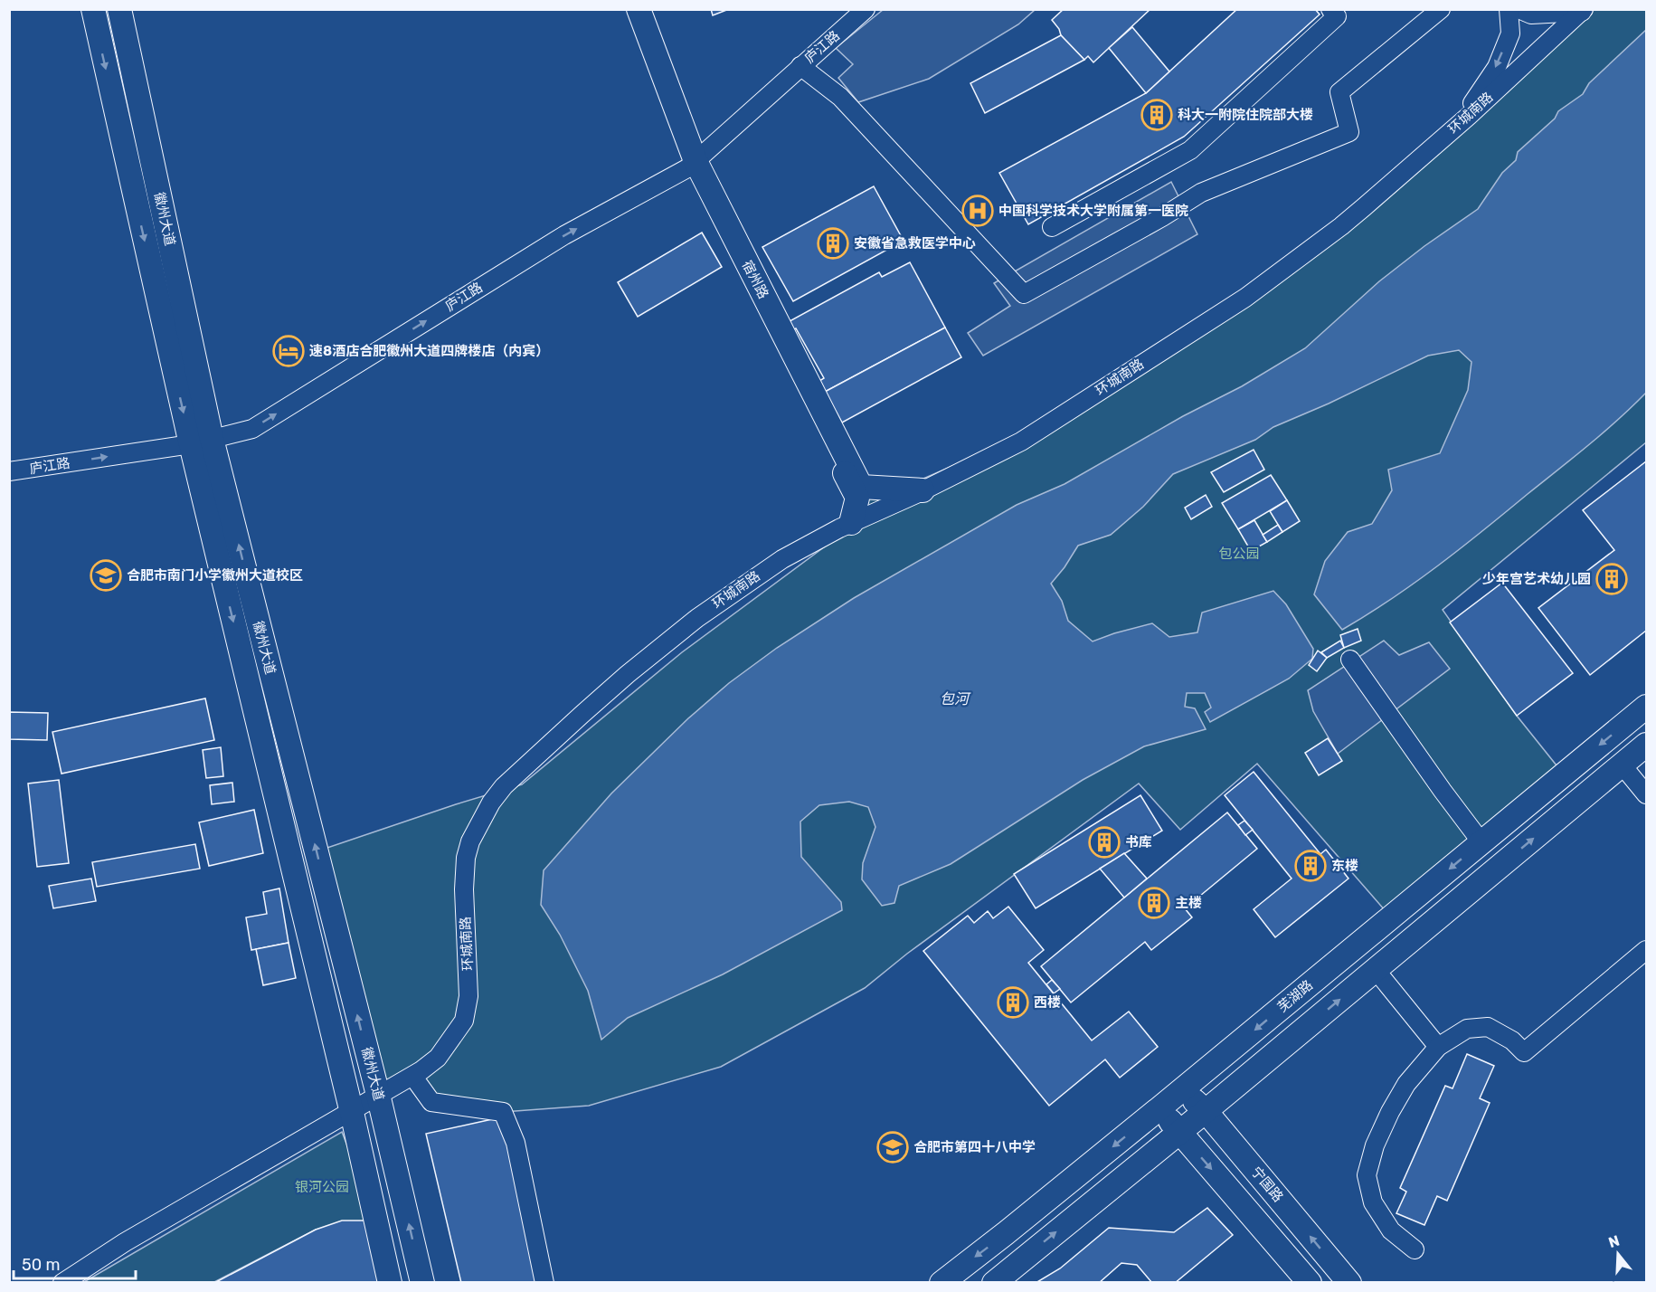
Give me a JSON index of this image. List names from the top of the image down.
{
  "streets": {
    "main road": [
      "徽州大道",
      "宿州路",
      "芜湖路",
      "宁国路"
    ],
    "street": ["庐江路", "环城南路"]
  },
  "crossings": [
    ["庐江路", "徽州大道"],
    ["庐江路", "宿州路"],
    ["环城南路", "徽州大道"],
    ["环城南路", "宿州路"],
    ["芜湖路", "宁国路"]
  ],
  "one_way": ["庐江路"],
  "water": ["包河"],
  "parks": ["包公园", "银河公园"],
  "places": {
    "building": [
      "科大一附院住院部大楼",
      "安徽省急救医学中心",
      "少年宫艺术幼儿园",
      "书库",
      "东楼",
      "主楼",
      "西楼"
    ],
    "hospital": ["中国科学技术大学附属第一医院"],
    "hotel": ["速8酒店合肥徽州大道四牌楼店（内宾）"],
    "school or university": ["合肥市南门小学徽州大道校区", "合肥市第四十八中学"]
  },
  "scale_bar": "50 m",
  "north": "top"
}
